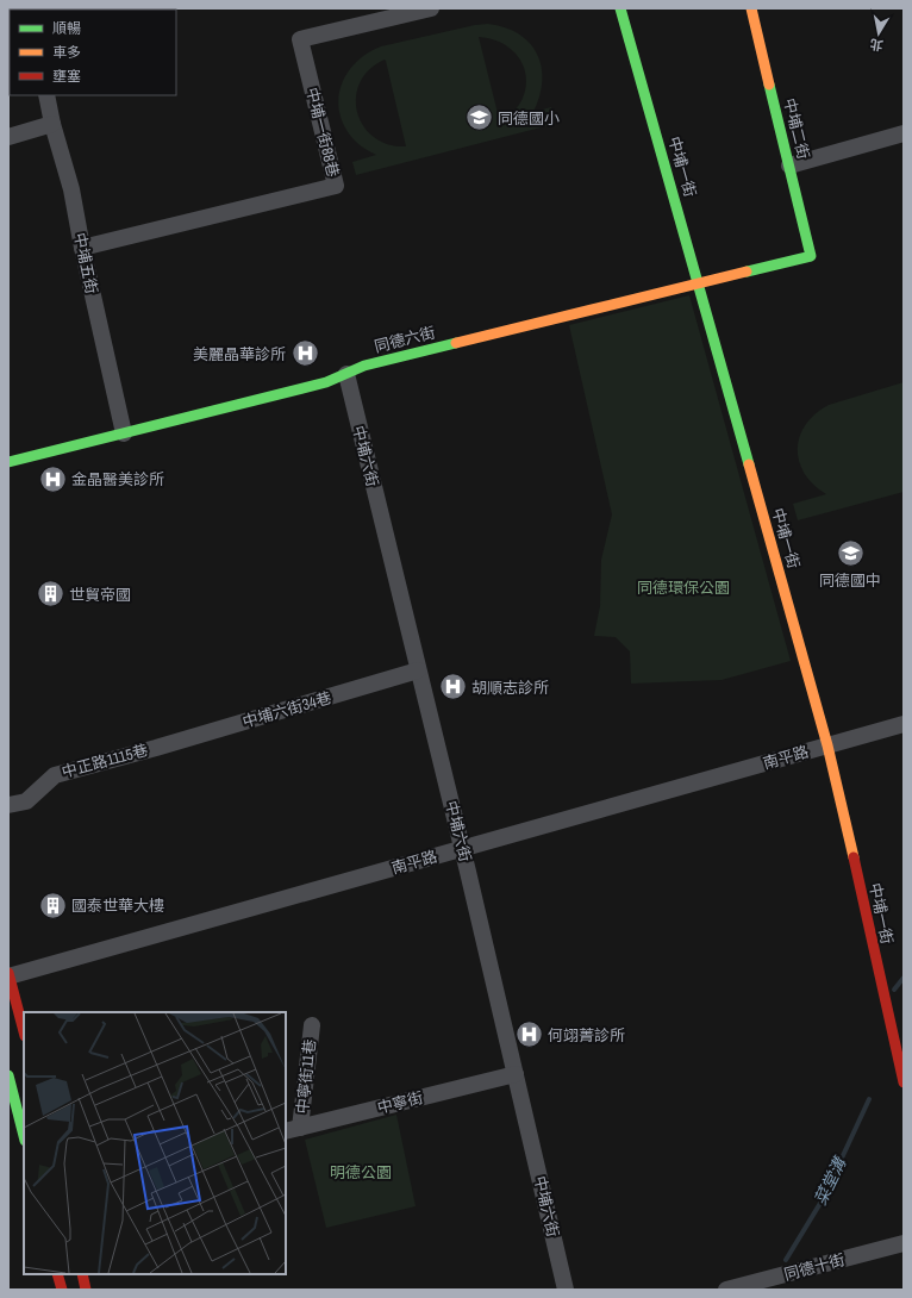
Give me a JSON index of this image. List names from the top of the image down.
{
  "streets": {
    "street": [
      "中埔二街",
      "中埔一街88巷",
      "中埔一街",
      "中埔五街",
      "同德六街",
      "中埔六街",
      "中埔六街34巷",
      "南平路",
      "中正路1115巷",
      "中寧街11巷",
      "中寧街",
      "同德十街"
    ]
  },
  "crossings": [
    ["中埔二街", "同德六街"],
    ["中埔一街88巷", "中埔五街"],
    ["中埔一街", "同德六街"],
    ["中埔一街", "南平路"],
    ["中埔五街", "同德六街"],
    ["同德六街", "中埔六街"],
    ["中埔六街", "中埔六街34巷"],
    ["中埔六街", "南平路"],
    ["中埔六街", "中寧街"],
    ["中埔六街34巷", "中正路1115巷"],
    ["中寧街11巷", "中寧街"]
  ],
  "water": ["菜堂溝"],
  "parks": ["同德環保公園", "明德公園"],
  "places": {
    "school or university": ["同德國小", "同德國中"],
    "hospital": [
      "美麗晶華診所",
      "金晶醫美診所",
      "胡順志診所",
      "何翊菁診所"
    ],
    "building": ["世貿帝國", "國泰世華大樓"]
  },
  "legend": ["順暢", "車多", "壅塞"],
  "north": "bottom"
}
